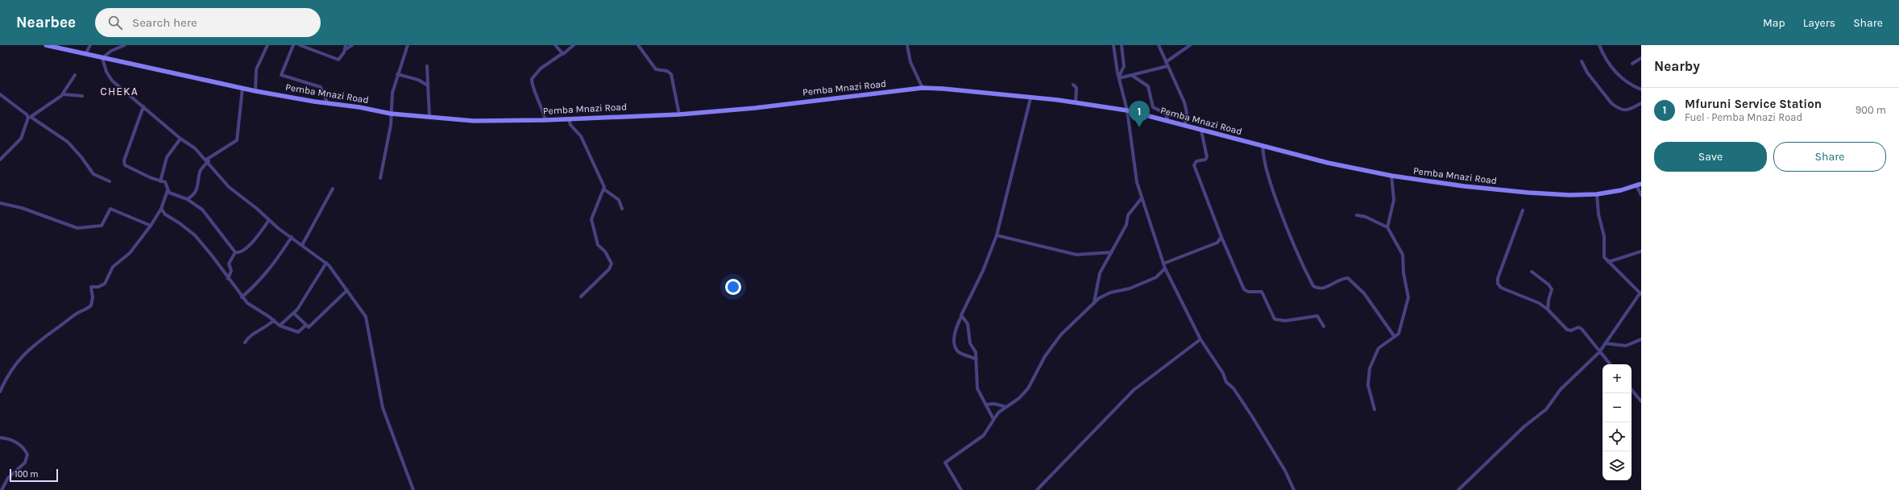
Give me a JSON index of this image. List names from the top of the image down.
{
  "streets": {
    "main road": ["Pemba Mnazi Road"]
  },
  "districts": ["CHEKA"],
  "scale_bar": "100 m",
  "page": {
    "header": "Nearbee",
    "search": "Search here",
    "nav": ["Map", "Layers", "Share"],
    "heading": "Nearby",
    "list": [
      {
        "mark": "1",
        "name": "Mfuruni Service Station",
        "note": "Fuel · Pemba Mnazi Road",
        "value": "900 m"
      }
    ],
    "pins": "1",
    "buttons": ["Save", "Share"],
    "map_buttons": ["+", "−"],
    "scale": "100 m"
  }
}
